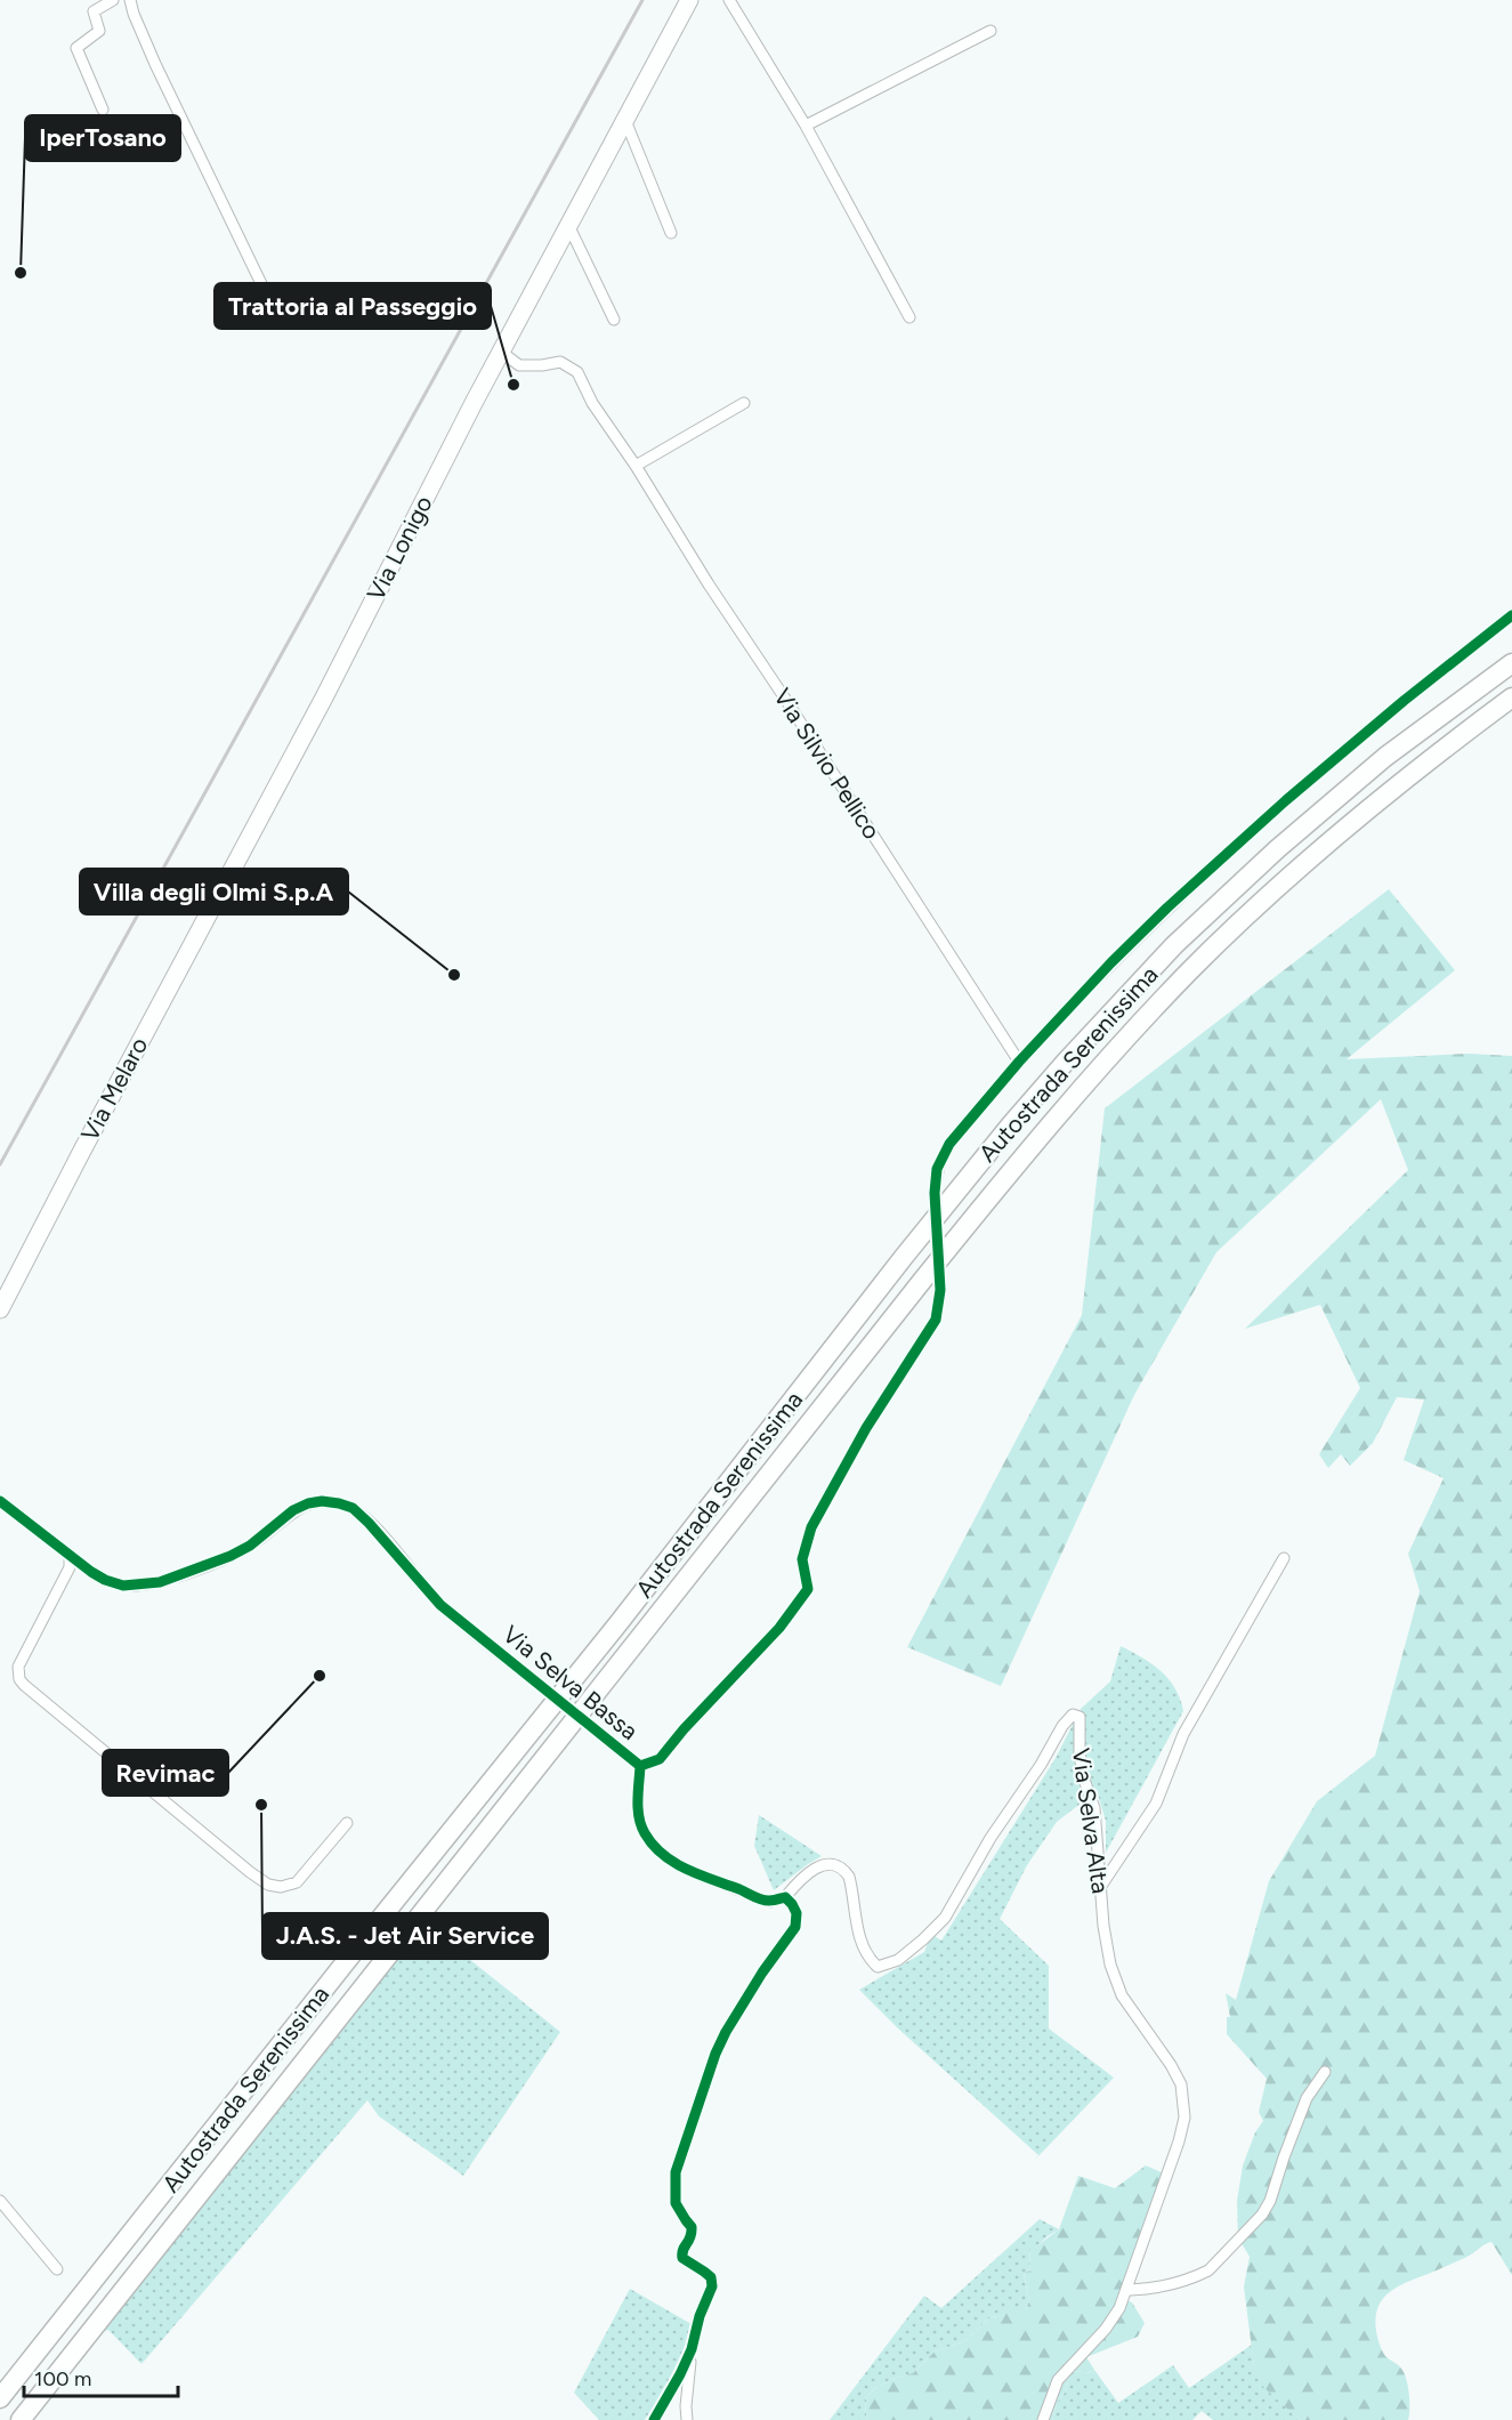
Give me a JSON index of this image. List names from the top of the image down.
{
  "streets": {
    "highway": ["Autostrada Serenissima"],
    "main road": ["Via Lonigo", "Via Melaro"],
    "street": ["Via Silvio Pellico", "Via Selva Bassa", "Via Selva Alta"]
  },
  "crossings": [
    ["Via Lonigo", "Via Silvio Pellico"],
    ["Via Lonigo", "Via Melaro"],
    ["Via Selva Bassa", "Via Selva Alta"]
  ],
  "places": [
    "IperTosano",
    "Trattoria al Passeggio",
    "Villa degli Olmi S.p.A",
    "Revimac",
    "J.A.S. - Jet Air Service"
  ],
  "scale_bar": "100 m"
}
